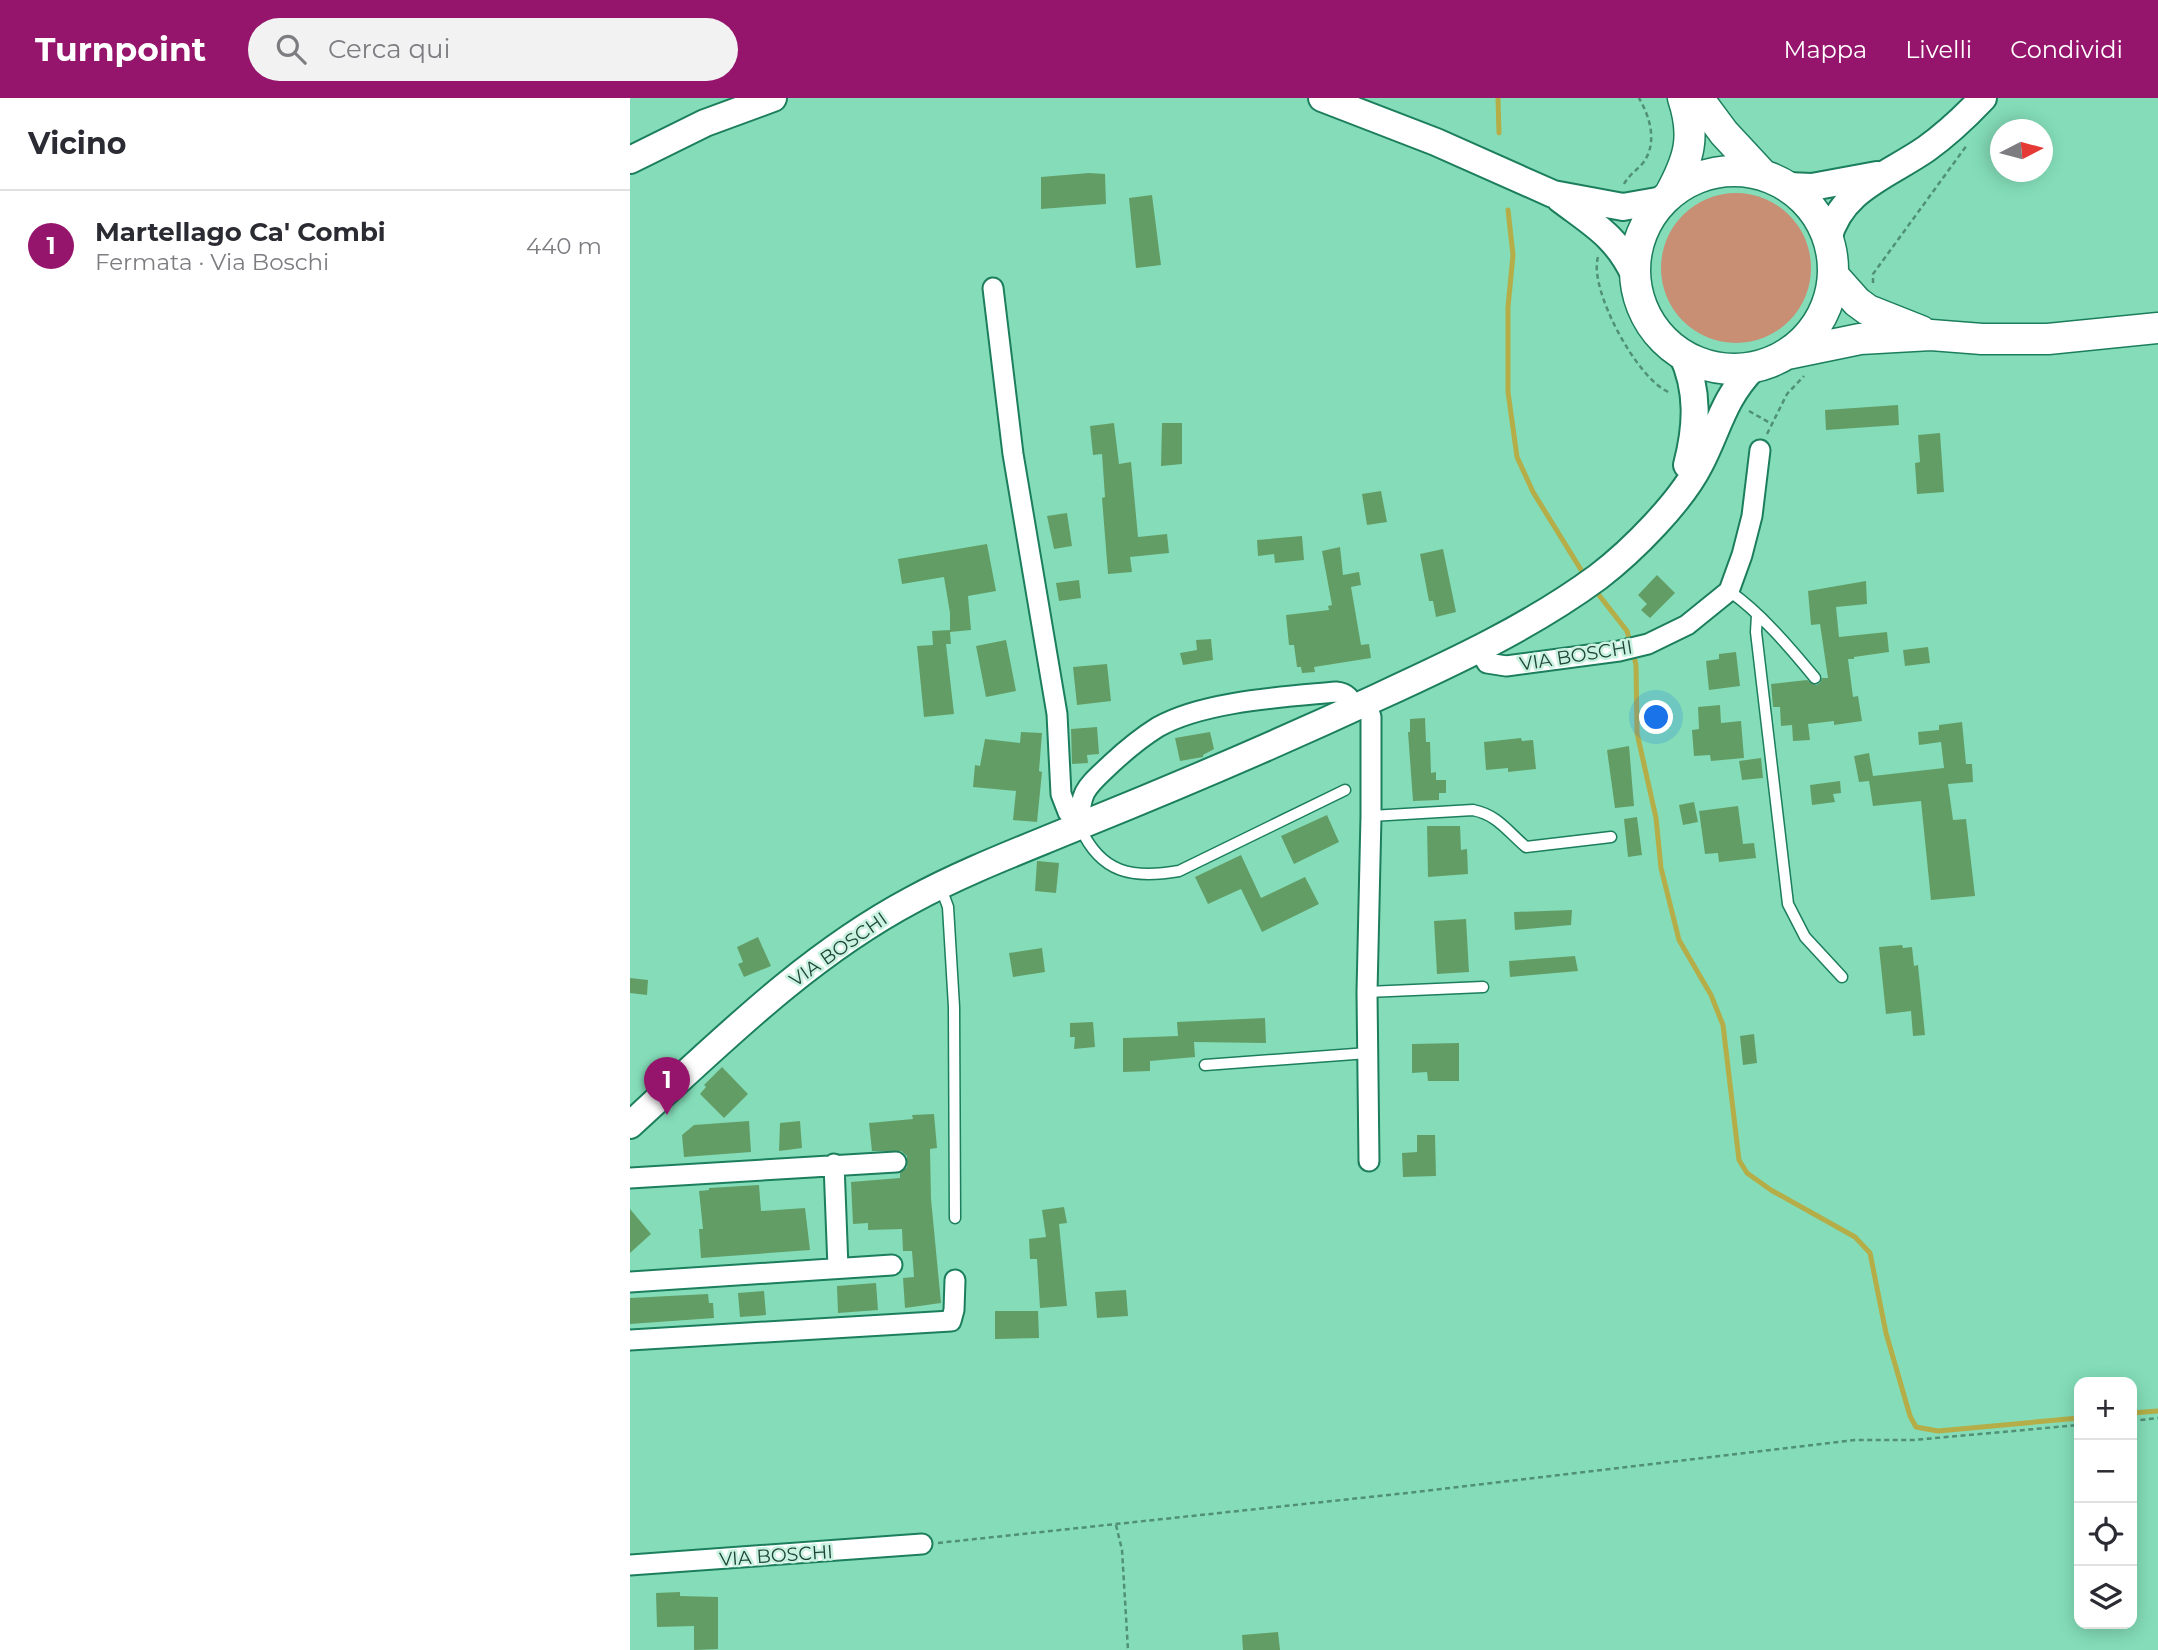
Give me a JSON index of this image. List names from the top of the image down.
{
  "streets": {
    "main road": ["VIA BOSCHI"]
  },
  "north": "right",
  "page": {
    "header": "Turnpoint",
    "search": "Cerca qui",
    "nav": ["Mappa", "Livelli", "Condividi"],
    "heading": "Vicino",
    "list": [
      {
        "mark": "1",
        "name": "Martellago Ca' Combi",
        "note": "Fermata · Via Boschi",
        "value": "440 m"
      }
    ],
    "pins": "1",
    "map_buttons": ["+", "−"]
  }
}
